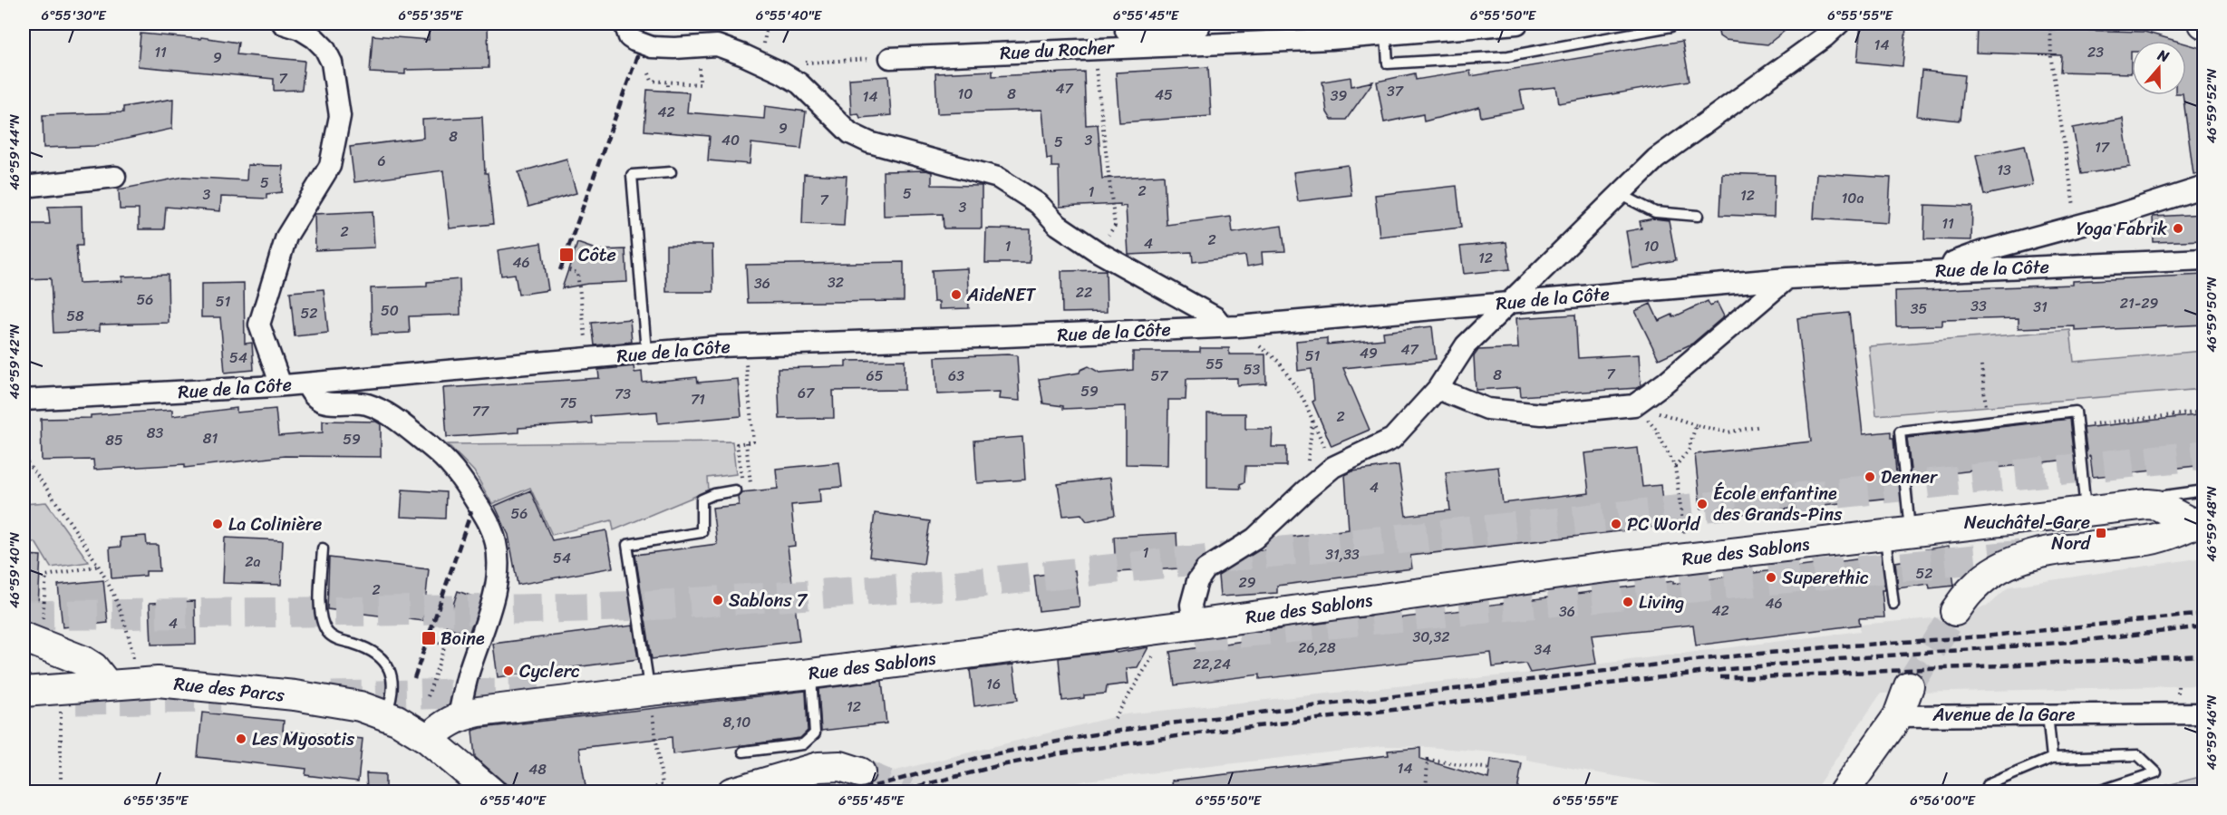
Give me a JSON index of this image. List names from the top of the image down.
{
  "streets": {
    "main road": ["Rue des Sablons", "Rue des Parcs"],
    "street": ["Rue du Rocher", "Rue de la Côte", "Avenue de la Gare"]
  },
  "crossings": [
    ["Rue des Sablons", "Rue des Parcs"]
  ],
  "places": {
    "other": [
      "Yoga Fabrik",
      "AideNET",
      "Denner",
      "École enfantine des Grands-Pins",
      "La Colinière",
      "PC World",
      "Superethic",
      "Sablons 7",
      "Living",
      "Cyclerc",
      "Les Myosotis"
    ],
    "transit": ["Côte", "Neuchâtel-Gare Nord", "Boine"]
  },
  "house_numbers": [
    "14",
    "11",
    "23",
    "9",
    "7",
    "47",
    "37",
    "10",
    "8",
    "45",
    "39",
    "14",
    "42",
    "9",
    "8",
    "40",
    "3",
    "5",
    "17",
    "6",
    "13",
    "5",
    "2",
    "1",
    "5",
    "3",
    "12",
    "10a",
    "7",
    "3",
    "11",
    "2",
    "2",
    "4",
    "1",
    "10",
    "12",
    "46",
    "32",
    "36",
    "22",
    "56",
    "51",
    "21-29",
    "33",
    "31",
    "35",
    "50",
    "52",
    "58",
    "47",
    "49",
    "51",
    "54",
    "55",
    "53",
    "7",
    "8",
    "65",
    "63",
    "57",
    "59",
    "67",
    "73",
    "71",
    "75",
    "77",
    "2",
    "83",
    "81",
    "59",
    "85",
    "4",
    "56",
    "1",
    "31,33",
    "54",
    "2a",
    "52",
    "29",
    "2",
    "46",
    "42",
    "36",
    "4",
    "30,32",
    "26,28",
    "34",
    "22,24",
    "16",
    "12",
    "8,10",
    "14",
    "48"
  ],
  "north": "top",
  "coordinates": [
    "6°55'30\"E",
    "6°55'35\"E",
    "6°55'40\"E",
    "6°55'45\"E",
    "6°55'50\"E",
    "6°55'55\"E",
    "46°59'52\"N",
    "46°59'44\"N",
    "46°59'50\"N",
    "46°59'42\"N",
    "46°59'48\"N",
    "46°59'40\"N",
    "46°59'46\"N",
    "6°56'00\"E"
  ]
}
